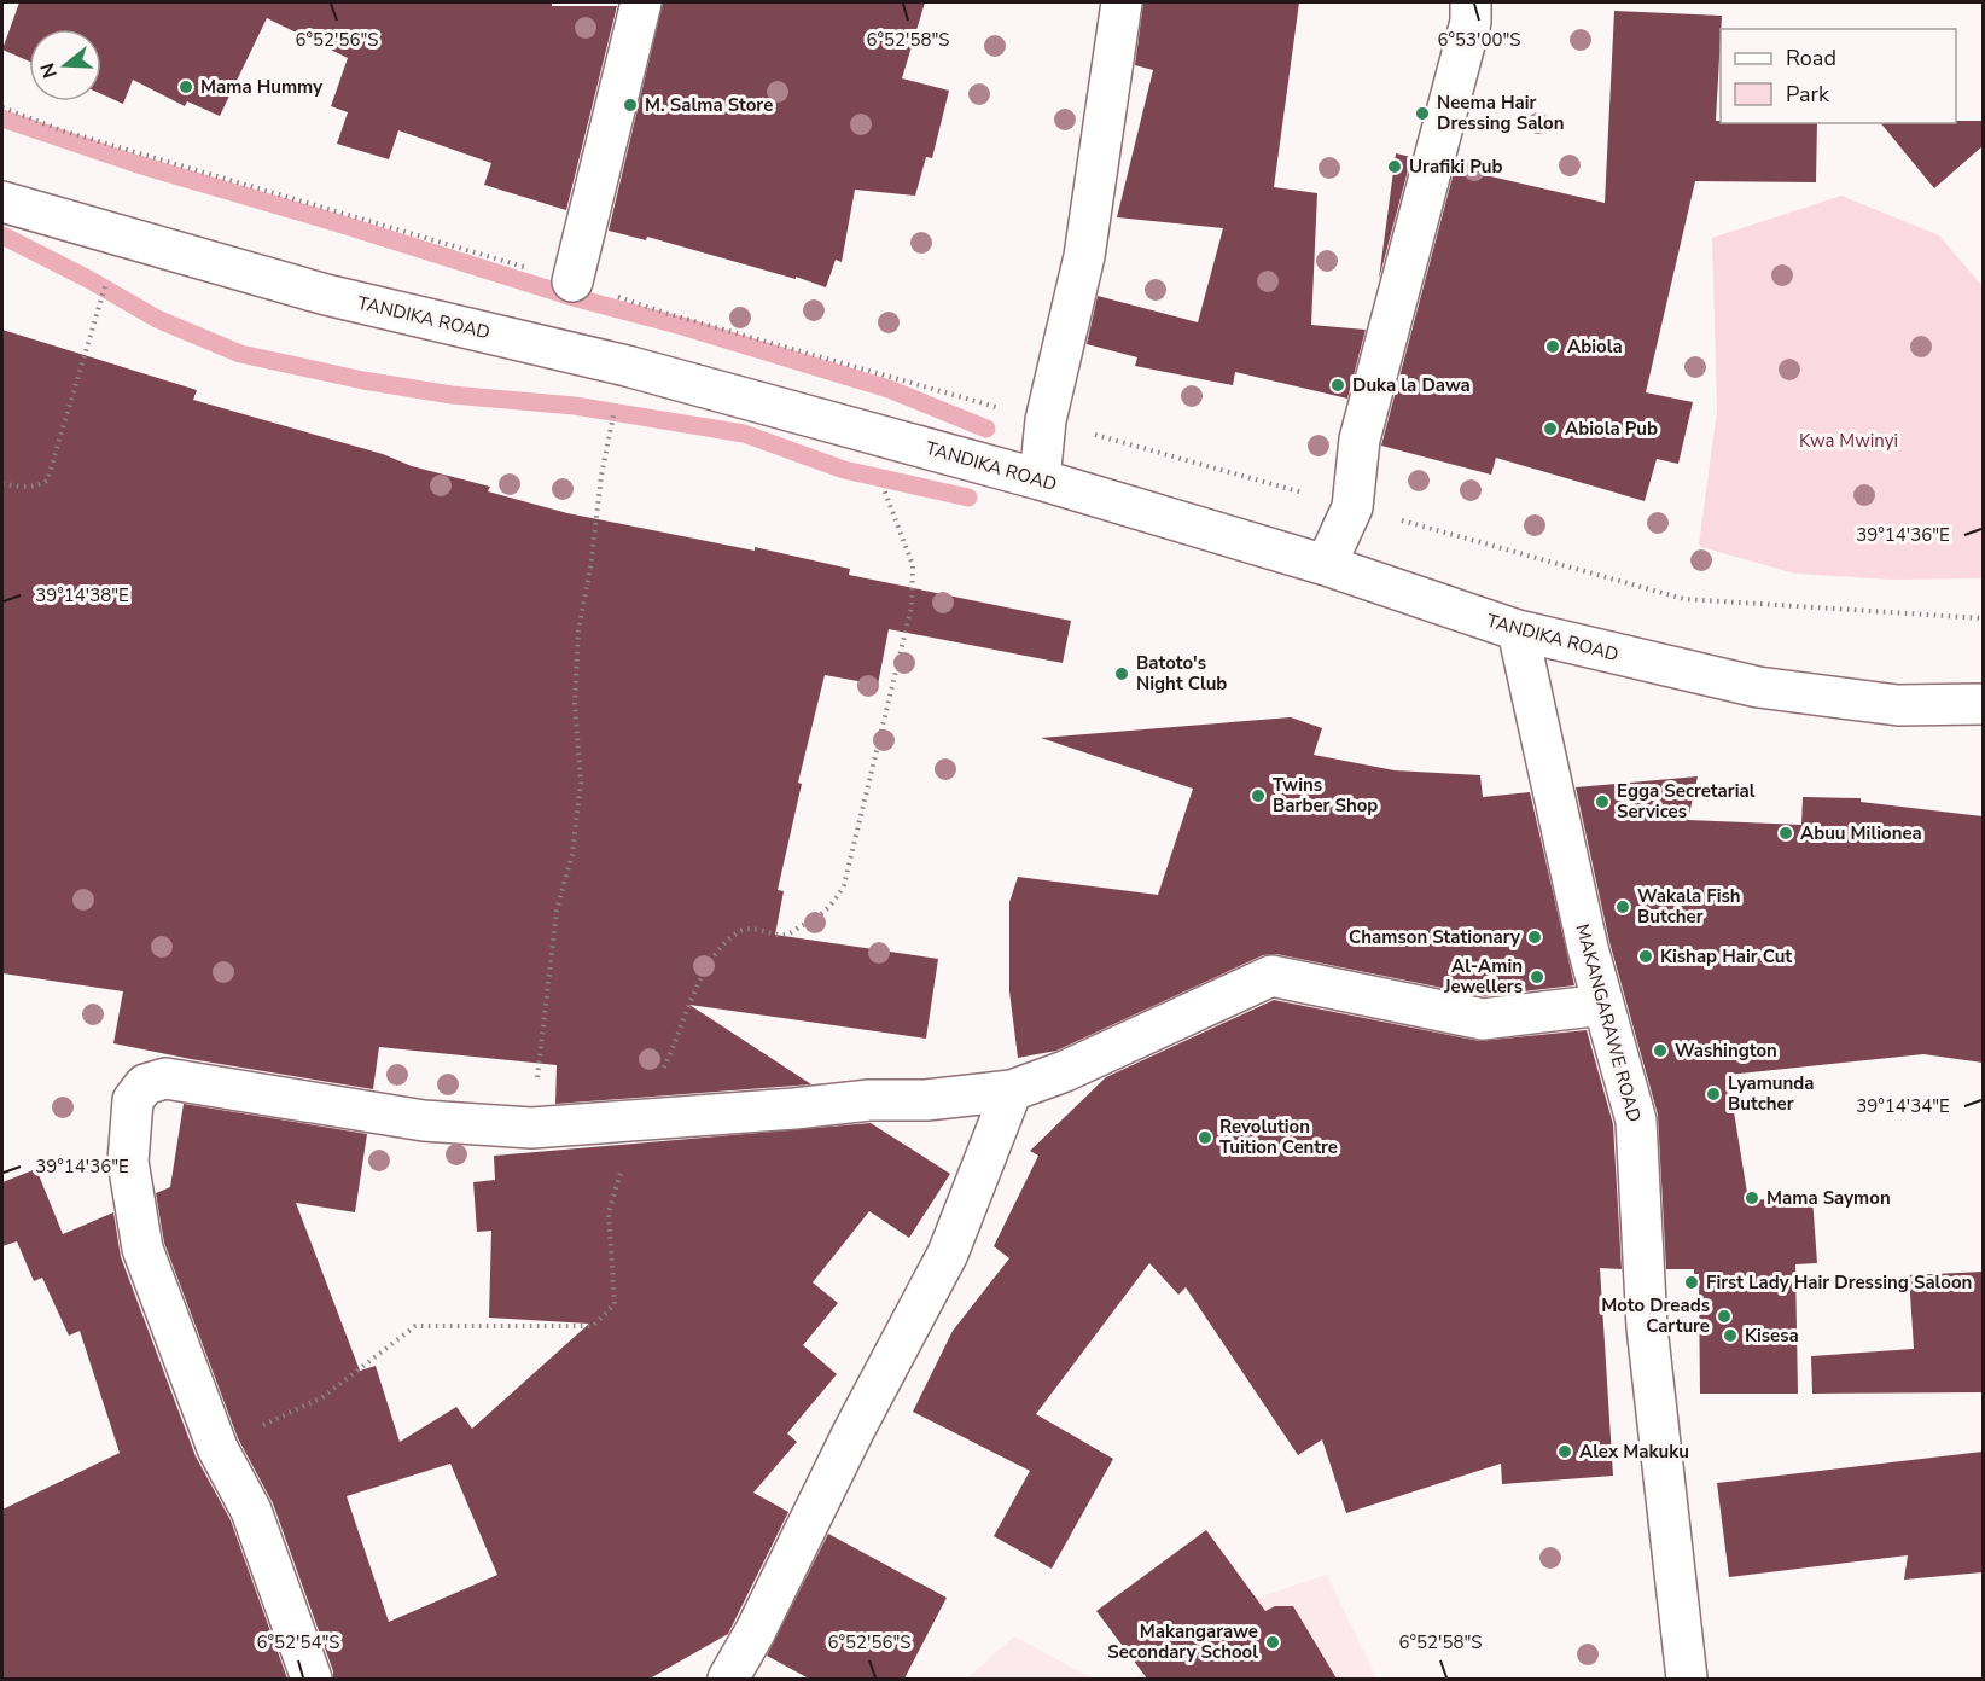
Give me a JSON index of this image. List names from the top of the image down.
{
  "streets": {
    "street": ["TANDIKA ROAD", "MAKANGARAWE ROAD"]
  },
  "crossings": [
    ["TANDIKA ROAD", "MAKANGARAWE ROAD"]
  ],
  "parks": ["Kwa Mwinyi"],
  "places": [
    "Mama Hummy",
    "M. Salma Store",
    "Neema Hair Dressing Salon",
    "Urafiki Pub",
    "Abiola",
    "Duka la Dawa",
    "Abiola Pub",
    "Batoto's Night Club",
    "Twins Barber Shop",
    "Egga Secretarial Services",
    "Abuu Milionea",
    "Wakala Fish Butcher",
    "Chamson Stationary",
    "Kishap Hair Cut",
    "Al-Amin Jewellers",
    "Washington",
    "Lyamunda Butcher",
    "Revolution Tuition Centre",
    "Mama Saymon",
    "First Lady Hair Dressing Saloon",
    "Moto Dreads Carture",
    "Kisesa",
    "Alex Makuku",
    "Makangarawe Secondary School"
  ],
  "legend": ["Road", "Park"],
  "north": "left",
  "coordinates": [
    "6°52'56\"S",
    "6°52'58\"S",
    "6°53'00\"S",
    "39°14'36\"E",
    "39°14'38\"E",
    "39°14'34\"E",
    "6°52'54\"S"
  ]
}
